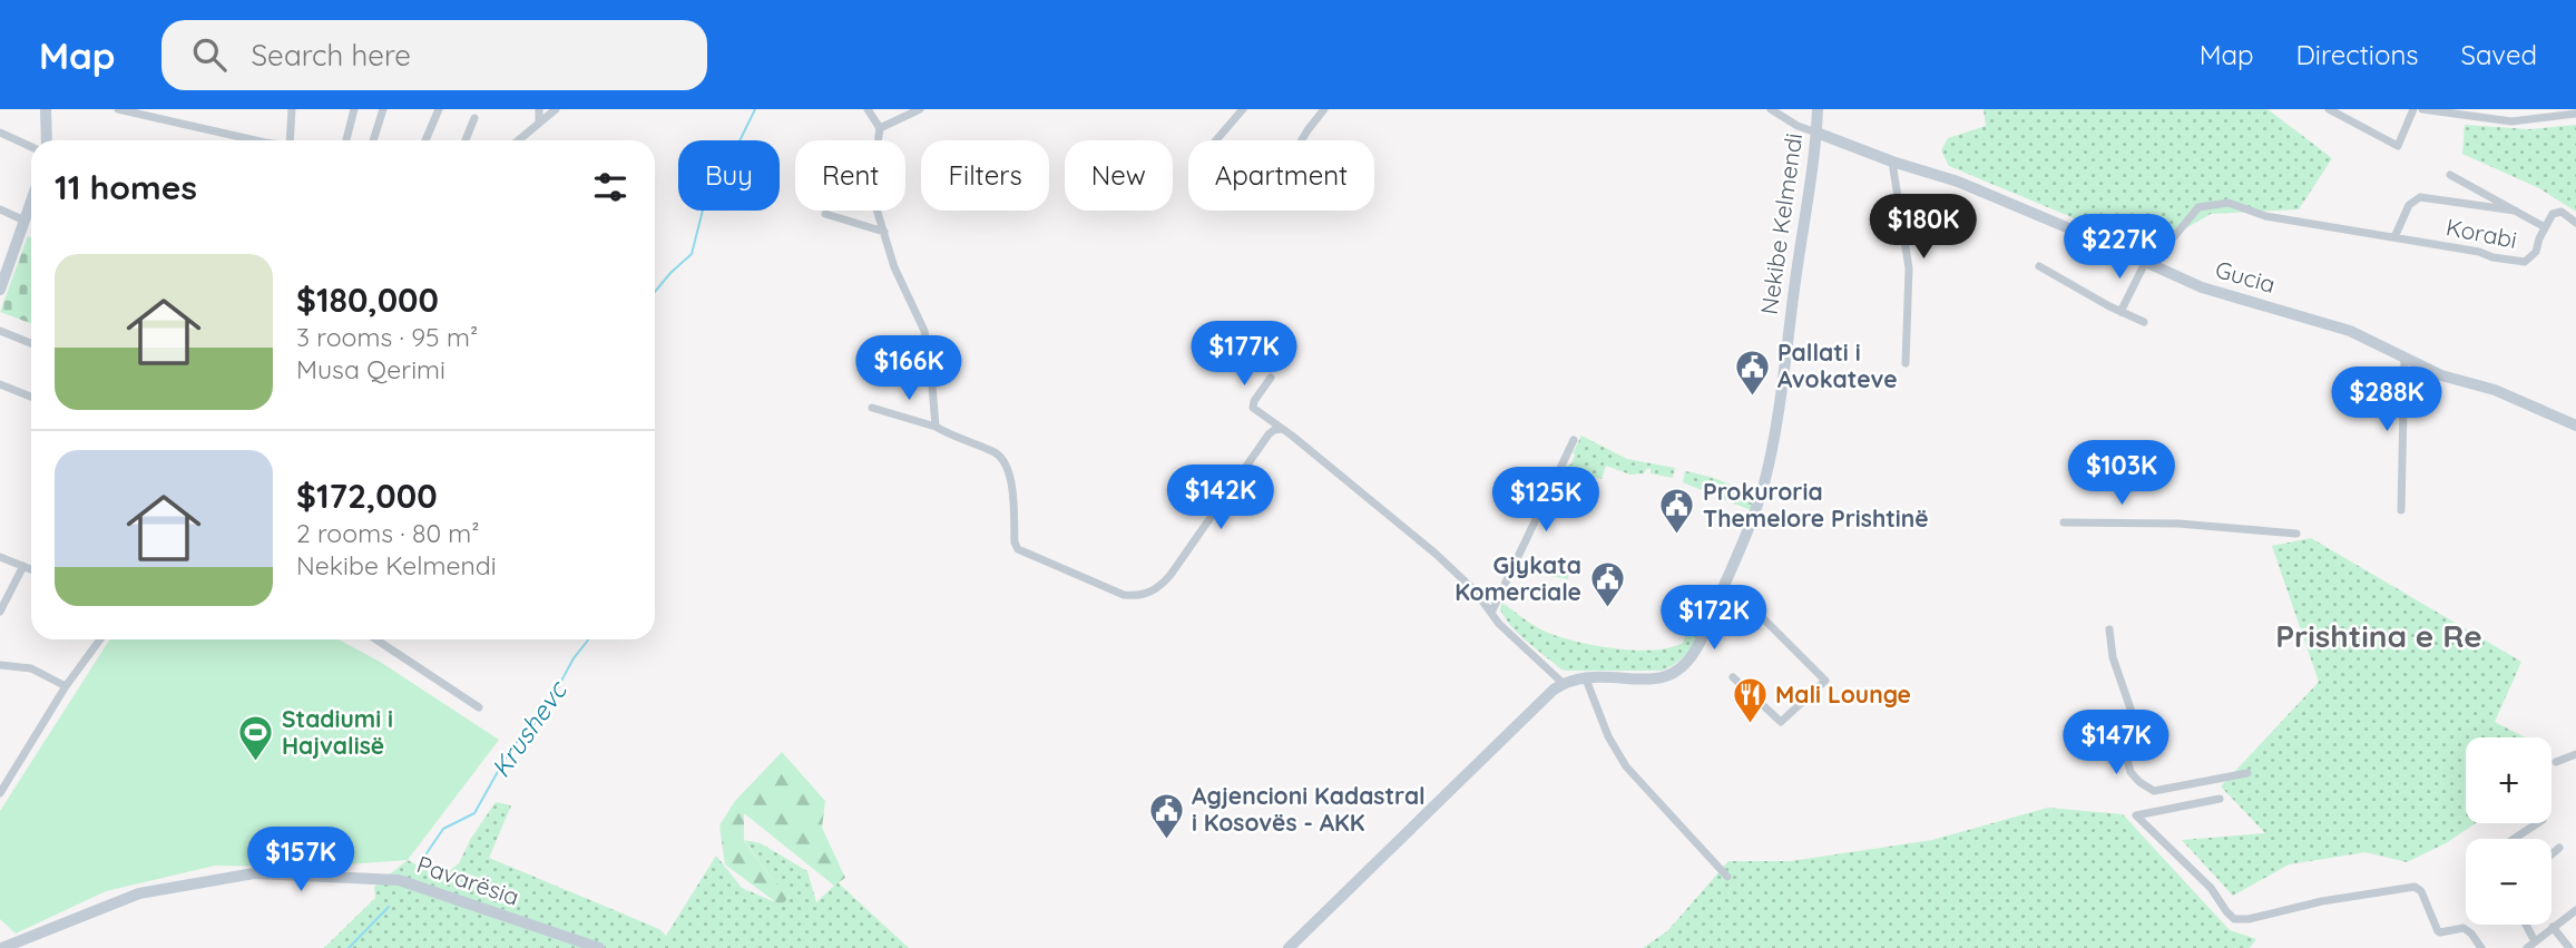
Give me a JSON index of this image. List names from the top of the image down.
{
  "streets": {
    "street": [
      "Nekibe Kelmendi",
      "Korabi",
      "Gucia",
      "Pavarësia"
    ]
  },
  "crossings": [
    ["Nekibe Kelmendi", "Gucia"]
  ],
  "districts": ["Prishtina e Re"],
  "water": ["Krushevc"],
  "places": {
    "public building": [
      "Pallati i Avokateve",
      "Prokuroria Themelore Prishtinë",
      "Gjykata Komerciale",
      "Agjencioni Kadastral i Kosovës - AKK"
    ],
    "restaurant": ["Mali Lounge"],
    "sports": ["Stadiumi i Hajvalisë"]
  },
  "page": {
    "header": "Map",
    "search": "Search here",
    "nav": ["Map", "Directions", "Saved"],
    "chip": [
      "Buy",
      "Rent",
      "Filters",
      "New",
      "Apartment"
    ],
    "heading": "11 homes",
    "price": [
      "$180K",
      "$227K",
      "$177K",
      "$166K",
      "$288K",
      "$103K",
      "$142K",
      "$125K",
      "$172K",
      "$147K",
      "$157K"
    ],
    "list": [
      {
        "name": "$180,000",
        "note": "3 rooms · 95 m² · Musa Qerimi"
      },
      {
        "name": "$172,000",
        "note": "2 rooms · 80 m² · Nekibe Kelmendi"
      }
    ],
    "map_buttons": ["+", "−"]
  }
}
